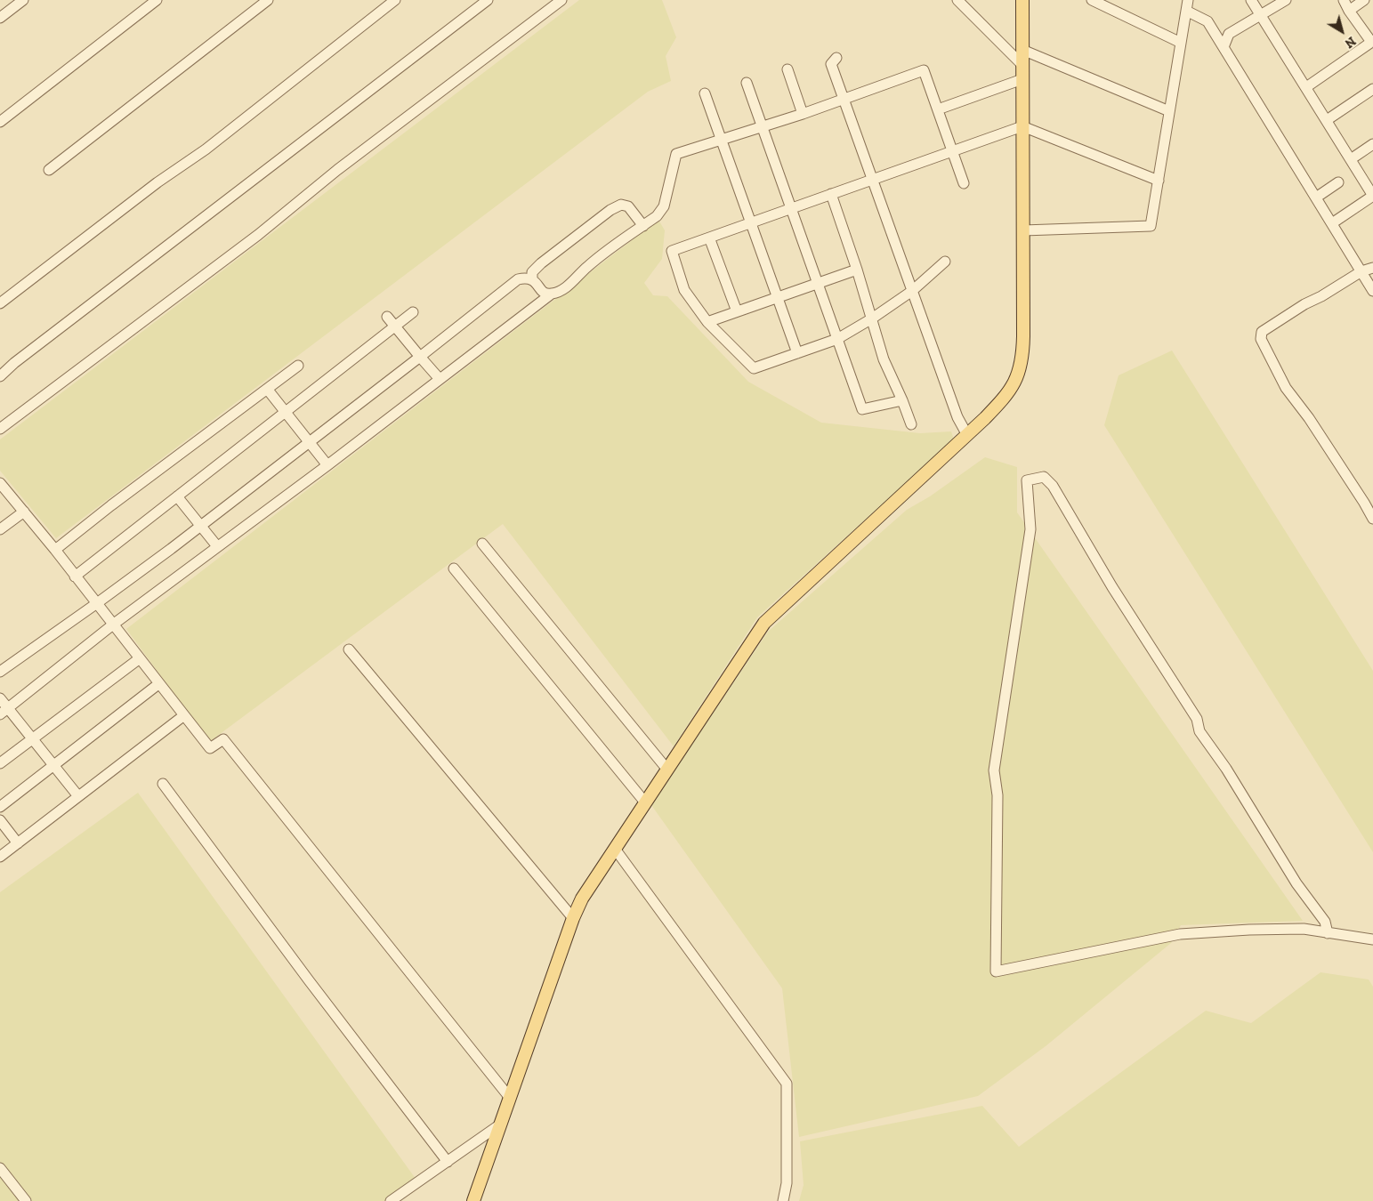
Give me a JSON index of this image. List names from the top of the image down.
{
  "north": "bottom right"
}
